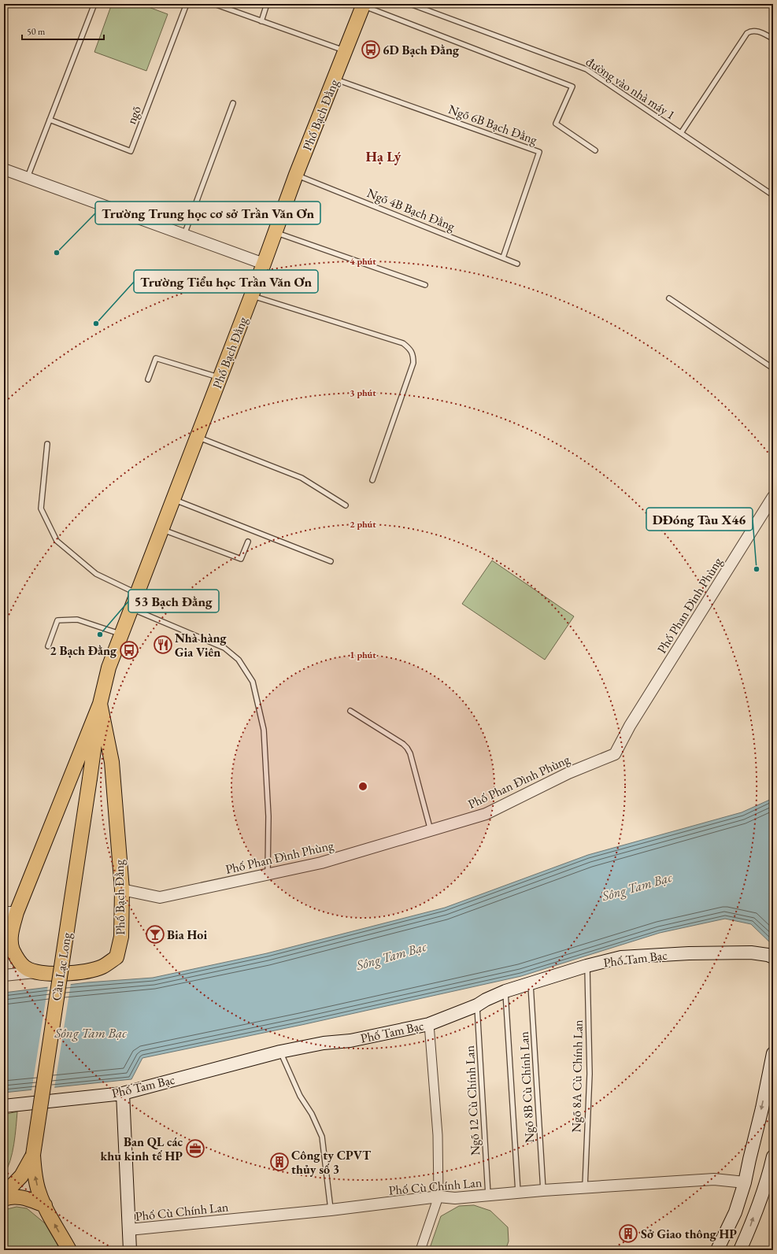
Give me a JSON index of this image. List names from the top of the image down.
{
  "streets": {
    "main road": ["Phố Bạch Đằng", "Phố Tam Bạc", "Cầu Lạc Long"],
    "street": ["Phố Phan Đình Phùng", "Phố Cù Chính Lan"],
    "lane": [
      "đường vào nhà máy 1",
      "ngõ",
      "Ngõ 6B Bạch Đằng",
      "Ngõ 4B Bạch Đằng",
      "Ngõ 8A Cù Chính Lan",
      "Ngõ 8B Cù Chính Lan",
      "Ngõ 12 Cù Chính Lan"
    ]
  },
  "crossings": [
    ["Phố Bạch Đằng", "Ngõ 6B Bạch Đằng"],
    ["Phố Bạch Đằng", "Ngõ 4B Bạch Đằng"],
    ["Phố Bạch Đằng", "Phố Phan Đình Phùng"],
    ["Phố Bạch Đằng", "Cầu Lạc Long"],
    ["Ngõ 6B Bạch Đằng", "Ngõ 4B Bạch Đằng"],
    ["Phố Tam Bạc", "Ngõ 8A Cù Chính Lan"],
    ["Phố Tam Bạc", "Ngõ 8B Cù Chính Lan"],
    ["Phố Tam Bạc", "Ngõ 12 Cù Chính Lan"],
    ["Ngõ 8A Cù Chính Lan", "Phố Cù Chính Lan"],
    ["Ngõ 8B Cù Chính Lan", "Phố Cù Chính Lan"],
    ["Ngõ 12 Cù Chính Lan", "Phố Cù Chính Lan"]
  ],
  "districts": ["Hạ Lý"],
  "water": ["Sông Tam Bạc"],
  "places": {
    "bus stop": ["6D Bạch Đằng", "2 Bạch Đằng"],
    "other": [
      "Trường Trung học cơ sở Trần Văn Ơn",
      "Trường Tiểu học Trần Văn Ơn",
      "DĐóng Tàu X46",
      "53 Bạch Đằng"
    ],
    "restaurant": ["Nhà hàng Gia Viên"],
    "bar": ["Bia Hoi"],
    "office": ["Ban QL các khu kinh tế HP"],
    "building": ["Công ty CPVT thủy số 3", "Sở Giao thông HP"]
  },
  "scale_bar": "50 m",
  "rings": [
    "4 phút",
    "3 phút",
    "2 phút",
    "1 phút"
  ]
}
